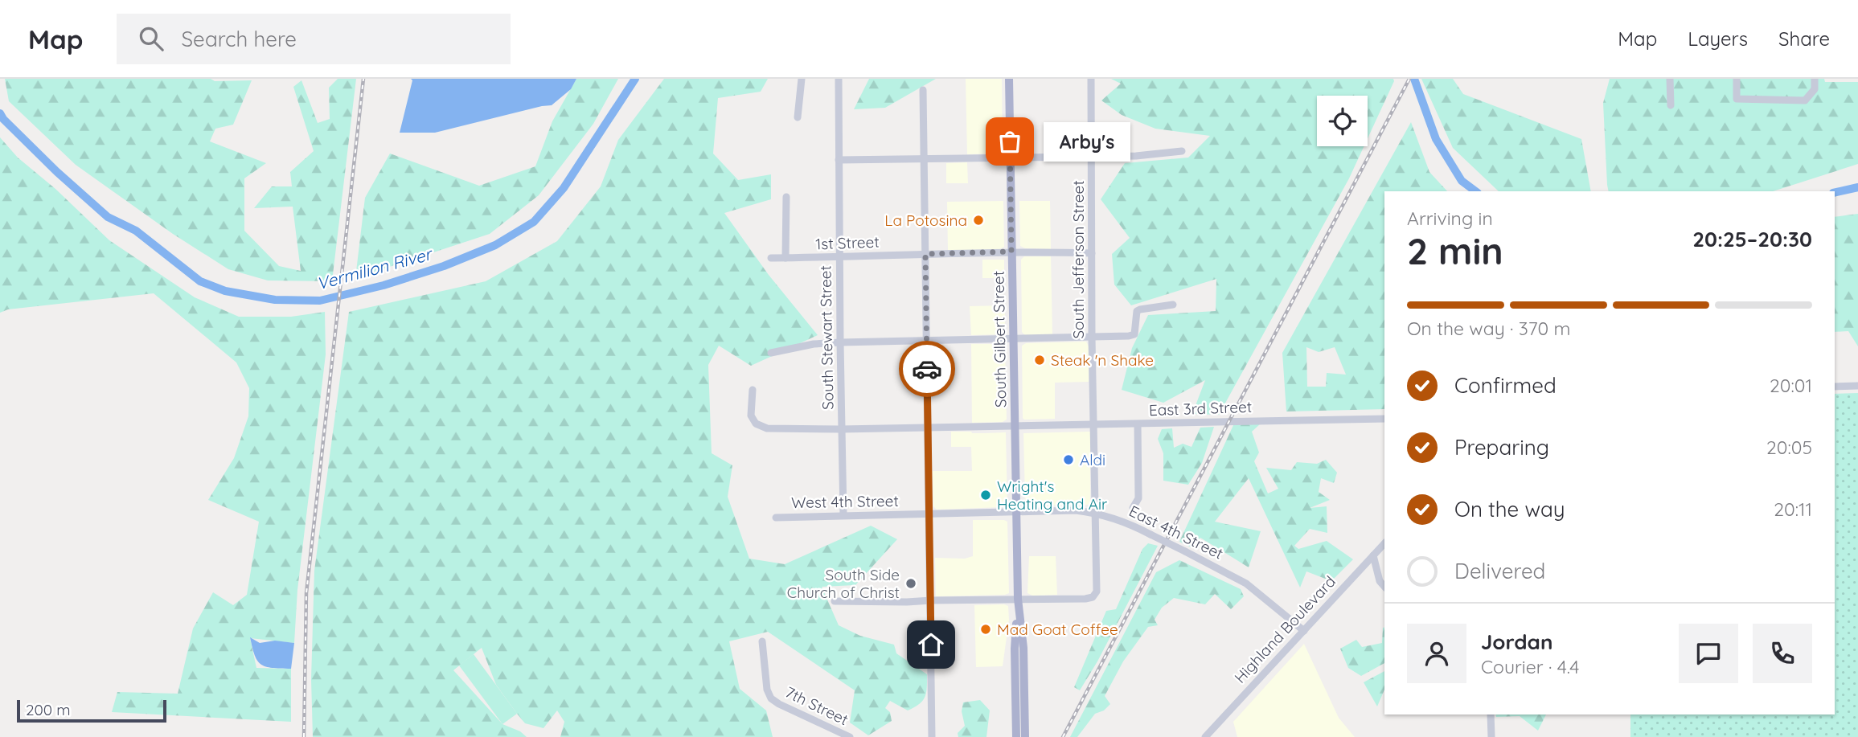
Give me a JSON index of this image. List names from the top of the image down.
{
  "streets": {
    "main road": ["South Gilbert Street"],
    "street": [
      "1st Street",
      "South Jefferson Street",
      "South Stewart Street",
      "East 3rd Street",
      "West 4th Street",
      "East 4th Street",
      "Highland Boulevard",
      "7th Street"
    ]
  },
  "crossings": [
    ["1st Street", "South Jefferson Street"],
    ["1st Street", "South Stewart Street"],
    ["1st Street", "South Gilbert Street"],
    ["South Jefferson Street", "South Gilbert Street"],
    ["South Jefferson Street", "East 3rd Street"],
    ["South Jefferson Street", "East 4th Street"],
    ["South Stewart Street", "East 3rd Street"],
    ["South Stewart Street", "West 4th Street"],
    ["South Gilbert Street", "East 3rd Street"],
    ["South Gilbert Street", "West 4th Street"],
    ["South Gilbert Street", "East 4th Street"],
    ["West 4th Street", "East 4th Street"],
    ["East 4th Street", "Highland Boulevard"]
  ],
  "water": ["Vermilion River"],
  "places": [
    "Arby's",
    "La Potosina",
    "Steak 'n Shake",
    "Aldi",
    "Wright's Heating and Air",
    "South Side Church of Christ",
    "Mad Goat Coffee"
  ],
  "scale_bar": "200 m",
  "page": {
    "header": "Map",
    "search": "Search here",
    "nav": ["Map", "Layers", "Share"],
    "bubble": "Arby's",
    "heading": ["2 min", "Arriving in", "20:25–20:30"],
    "panel": ["Jordan", "Courier · 4.4"],
    "bar": "On the way · 370 m",
    "list": [
      ["Confirmed", "20:01"],
      ["Preparing", "20:05"],
      ["On the way", "20:11"],
      "Delivered"
    ],
    "scale": "200 m"
  }
}
